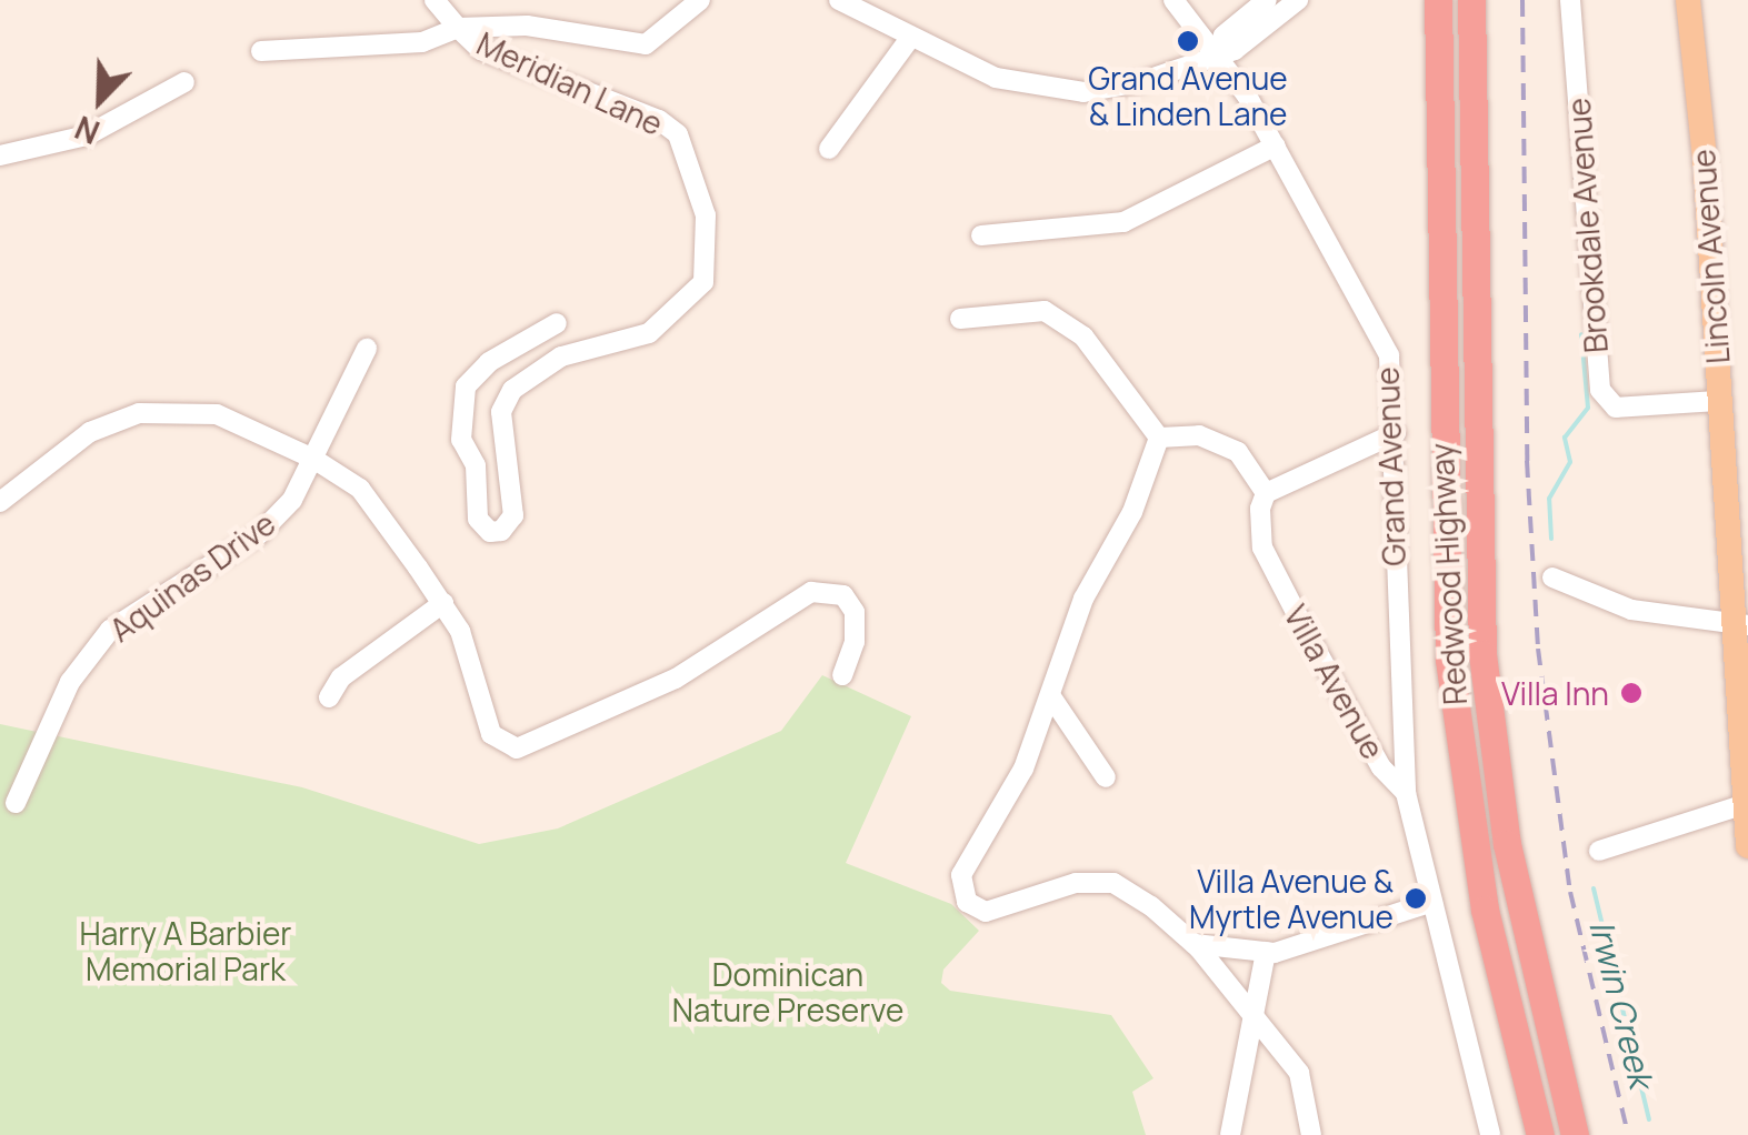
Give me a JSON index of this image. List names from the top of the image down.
{
  "streets": {
    "highway": ["Redwood Highway"],
    "main road": ["Lincoln Avenue"],
    "street": [
      "Meridian Lane",
      "Brookdale Avenue",
      "Grand Avenue",
      "Aquinas Drive",
      "Villa Avenue"
    ]
  },
  "crossings": [
    ["Brookdale Avenue", "Lincoln Avenue"],
    ["Grand Avenue", "Villa Avenue"]
  ],
  "water": ["Irwin Creek"],
  "parks": ["Harry A Barbier Memorial Park", "Dominican Nature Preserve"],
  "places": ["Grand Avenue & Linden Lane", "Villa Inn", "Villa Avenue & Myrtle Avenue"],
  "north": "bottom left"
}
